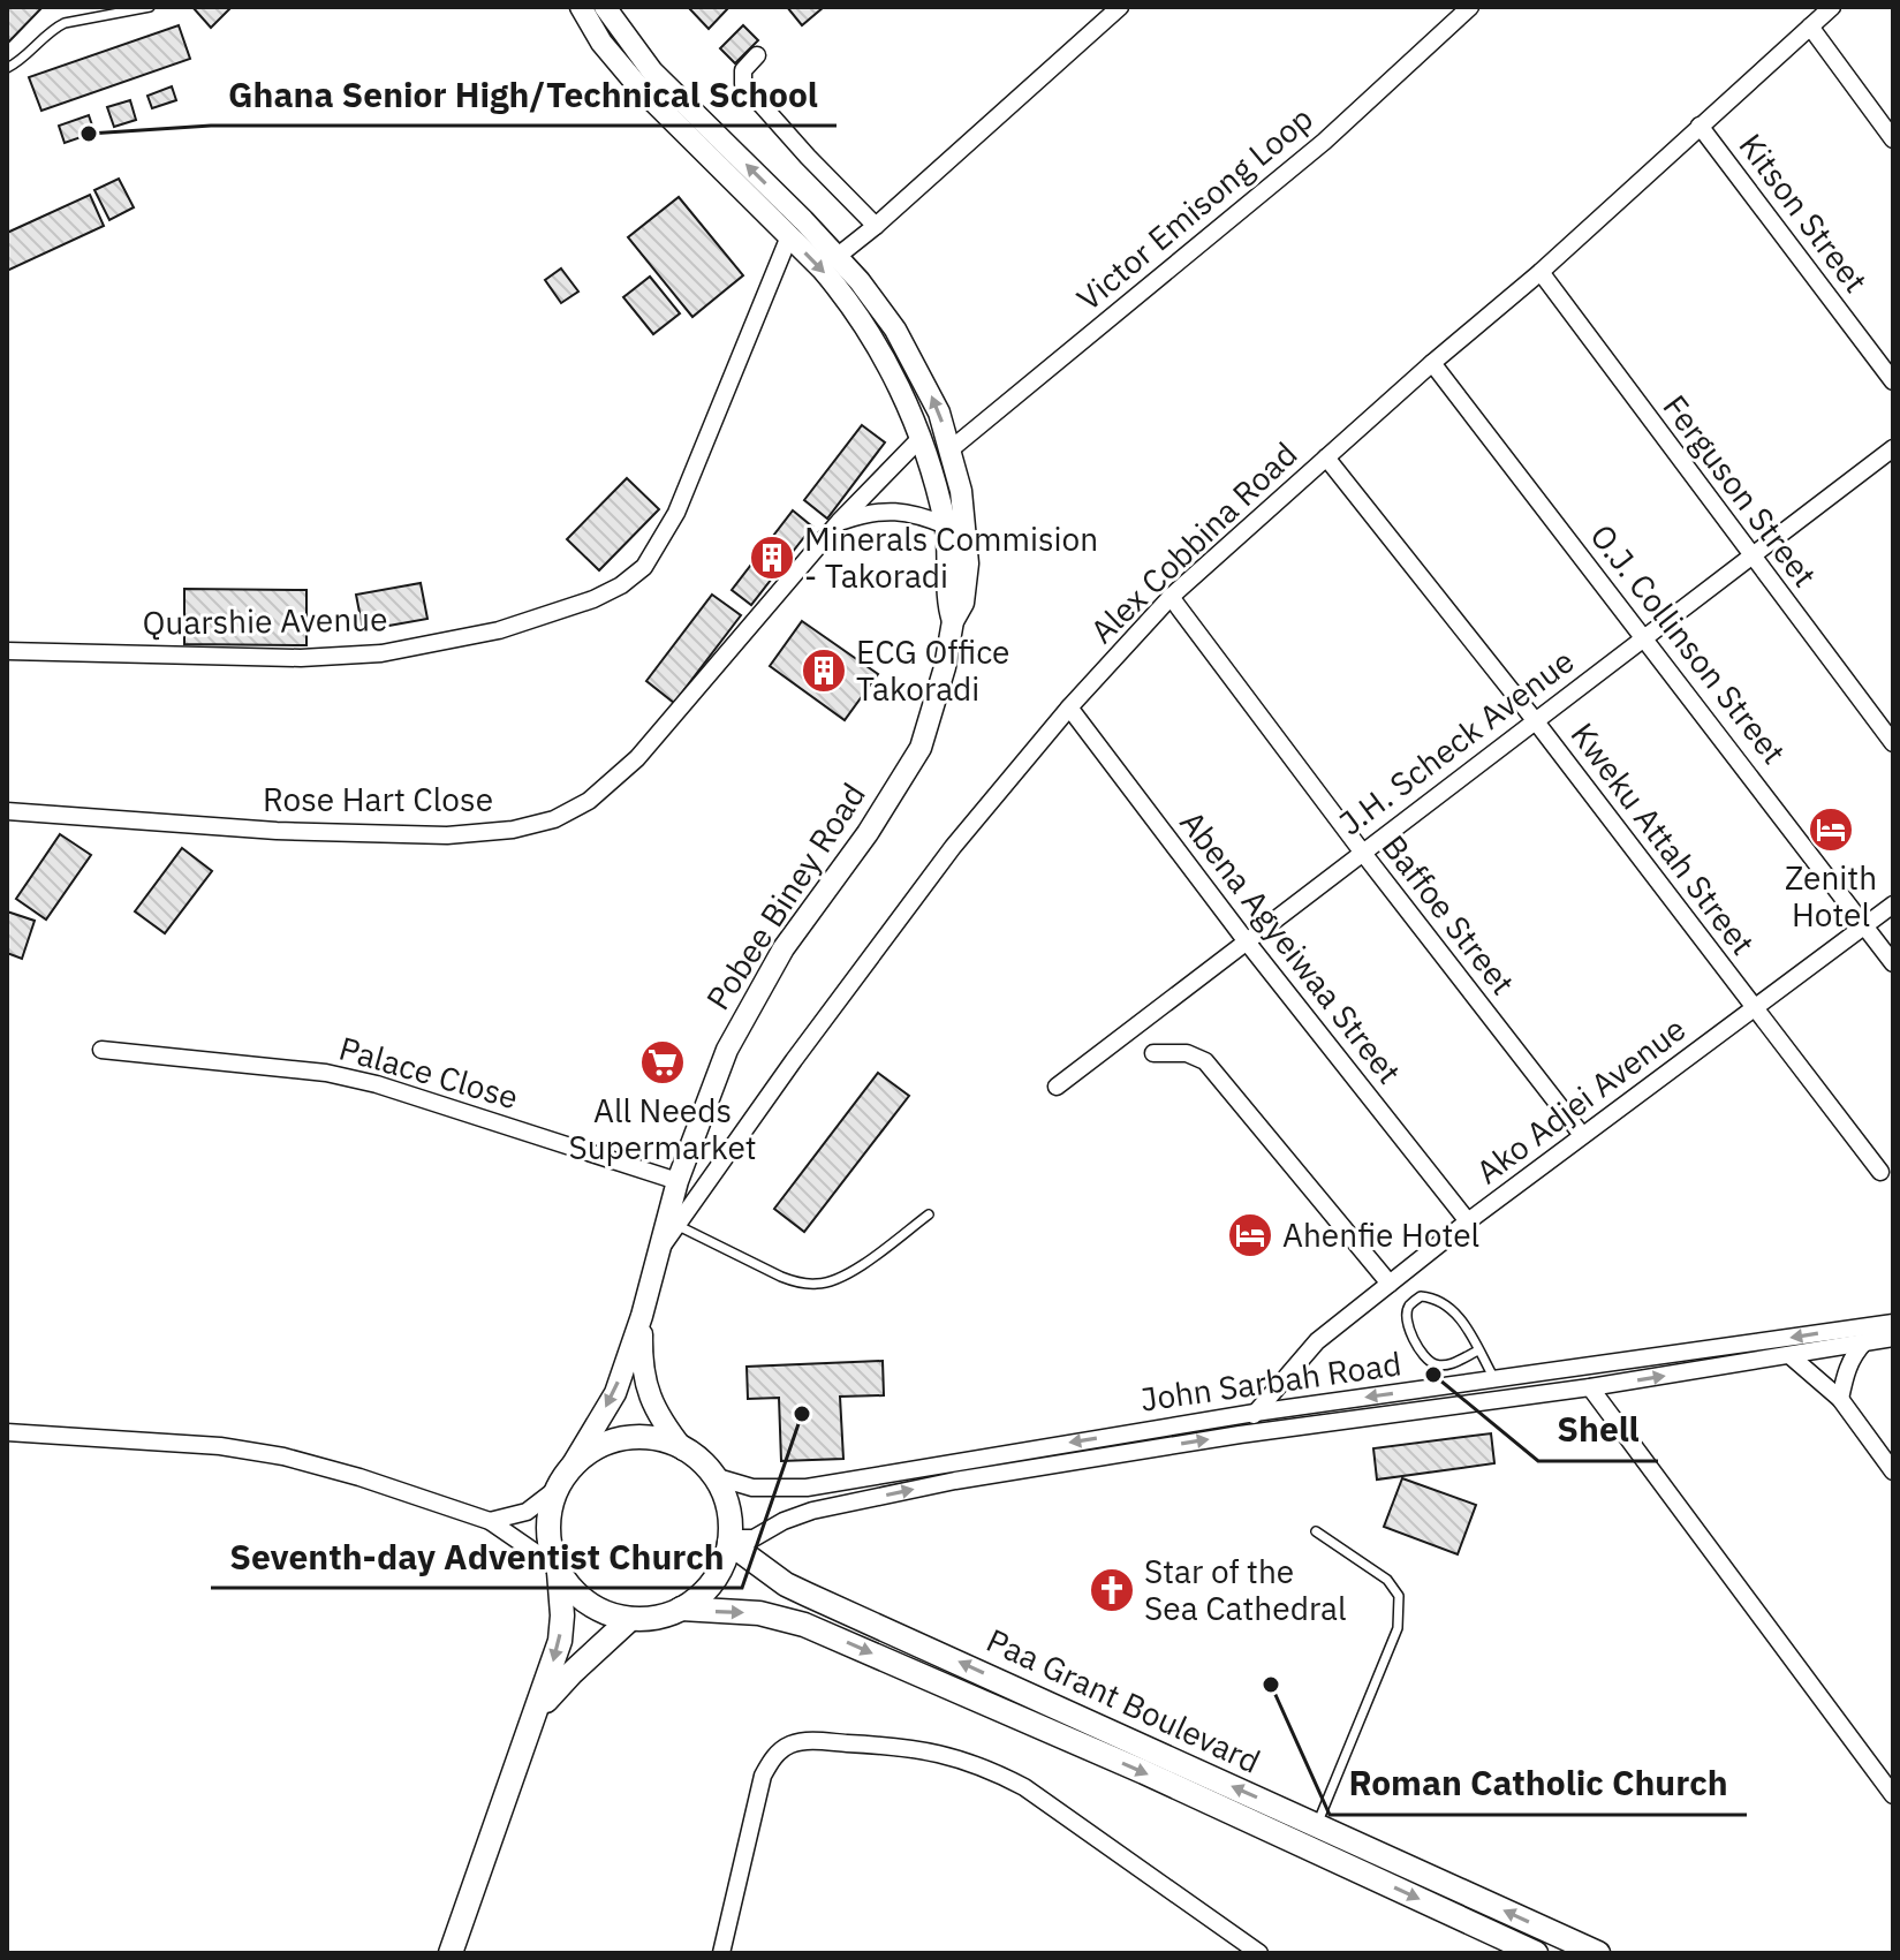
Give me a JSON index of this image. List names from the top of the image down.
{
  "streets": {
    "main road": ["Paa Grant Boulevard"],
    "street": [
      "Victor Emisong Loop",
      "Kitson Street",
      "Ferguson Street",
      "Alex Cobbina Road",
      "Quarshie Avenue",
      "O.J. Collinson Street",
      "J.H. Scheck Avenue",
      "Rose Hart Close",
      "Kweku Attah Street",
      "Pobee Biney Road",
      "Baffoe Street",
      "Abena Agyeiwaa Street",
      "Palace Close",
      "Ako Adjei Avenue",
      "John Sarbah Road"
    ]
  },
  "crossings": [
    ["Victor Emisong Loop", "Pobee Biney Road"],
    ["Kitson Street", "Alex Cobbina Road"],
    ["Ferguson Street", "Alex Cobbina Road"],
    ["Ferguson Street", "J.H. Scheck Avenue"],
    ["Alex Cobbina Road", "O.J. Collinson Street"],
    ["Alex Cobbina Road", "Kweku Attah Street"],
    ["Alex Cobbina Road", "Pobee Biney Road"],
    ["Alex Cobbina Road", "Baffoe Street"],
    ["Alex Cobbina Road", "Abena Agyeiwaa Street"],
    ["Quarshie Avenue", "Pobee Biney Road"],
    ["O.J. Collinson Street", "J.H. Scheck Avenue"],
    ["O.J. Collinson Street", "Ako Adjei Avenue"],
    ["J.H. Scheck Avenue", "Kweku Attah Street"],
    ["J.H. Scheck Avenue", "Baffoe Street"],
    ["J.H. Scheck Avenue", "Abena Agyeiwaa Street"],
    ["Rose Hart Close", "Pobee Biney Road"],
    ["Kweku Attah Street", "Ako Adjei Avenue"],
    ["Pobee Biney Road", "Palace Close"],
    ["Baffoe Street", "Ako Adjei Avenue"],
    ["Abena Agyeiwaa Street", "Ako Adjei Avenue"],
    ["Ako Adjei Avenue", "John Sarbah Road"],
    ["John Sarbah Road", "Paa Grant Boulevard"]
  ],
  "places": {
    "other": [
      "Ghana Senior High/Technical School",
      "Shell",
      "Seventh-day Adventist Church",
      "Roman Catholic Church"
    ],
    "building": ["Minerals Commision - Takoradi", "ECG Office Takoradi"],
    "hotel": ["Zenith Hotel", "Ahenfie Hotel"],
    "supermarket": ["All Needs Supermarket"],
    "church": ["Star of the Sea Cathedral"]
  }
}
